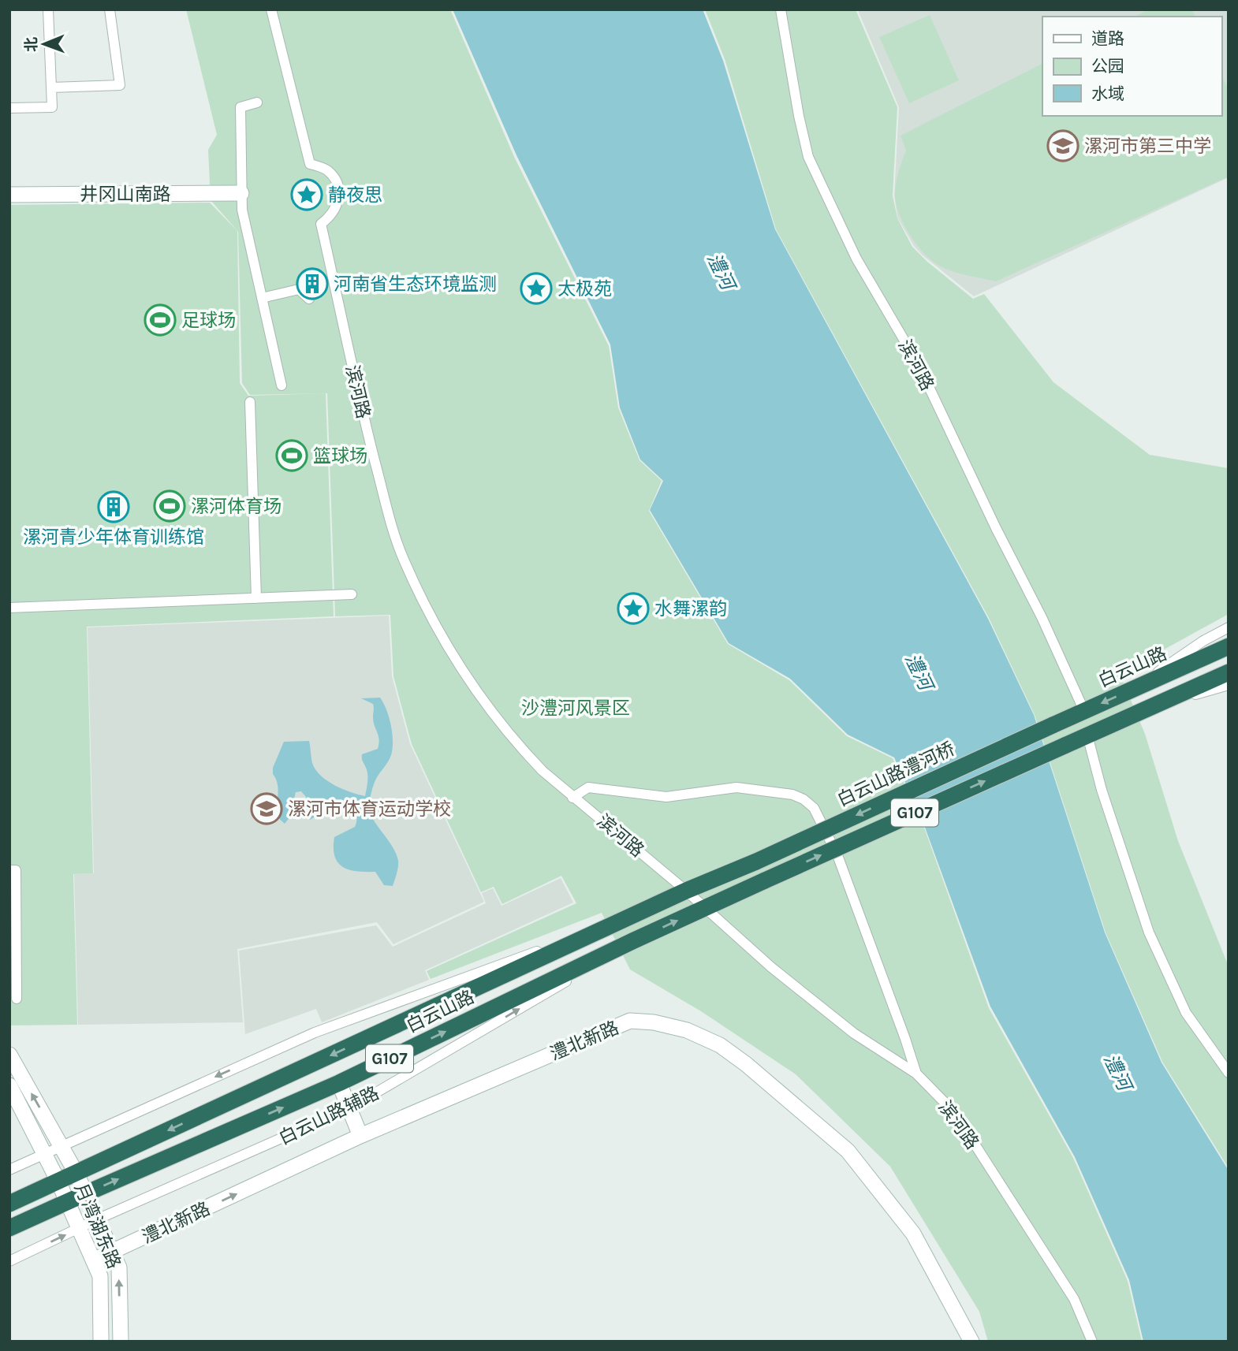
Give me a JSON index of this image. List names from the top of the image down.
{
  "streets": {
    "highway": ["白云山路", "白云山路澧河桥", "G107"],
    "street": [
      "井冈山南路",
      "滨河路",
      "澧北新路",
      "白云山路辅路",
      "月湾湖东路"
    ]
  },
  "crossings": [
    ["滨河路", "白云山路"],
    ["白云山路", "白云山路澧河桥"],
    ["白云山路", "G107"],
    ["白云山路", "白云山路辅路"],
    ["白云山路", "月湾湖东路"],
    ["澧北新路", "月湾湖东路"],
    ["白云山路辅路", "月湾湖东路"]
  ],
  "one_way": ["白云山路澧河桥"],
  "water": ["澧河"],
  "parks": ["沙澧河风景区"],
  "places": {
    "school or university": ["漯河市第三中学", "漯河市体育运动学校"],
    "place": ["静夜思", "太极苑", "水舞漯韵"],
    "building": ["河南省生态环境监测", "漯河青少年体育训练馆"],
    "sports": ["足球场", "篮球场", "漯河体育场"]
  },
  "legend": ["道路", "公园", "水域"],
  "north": "left"
}
